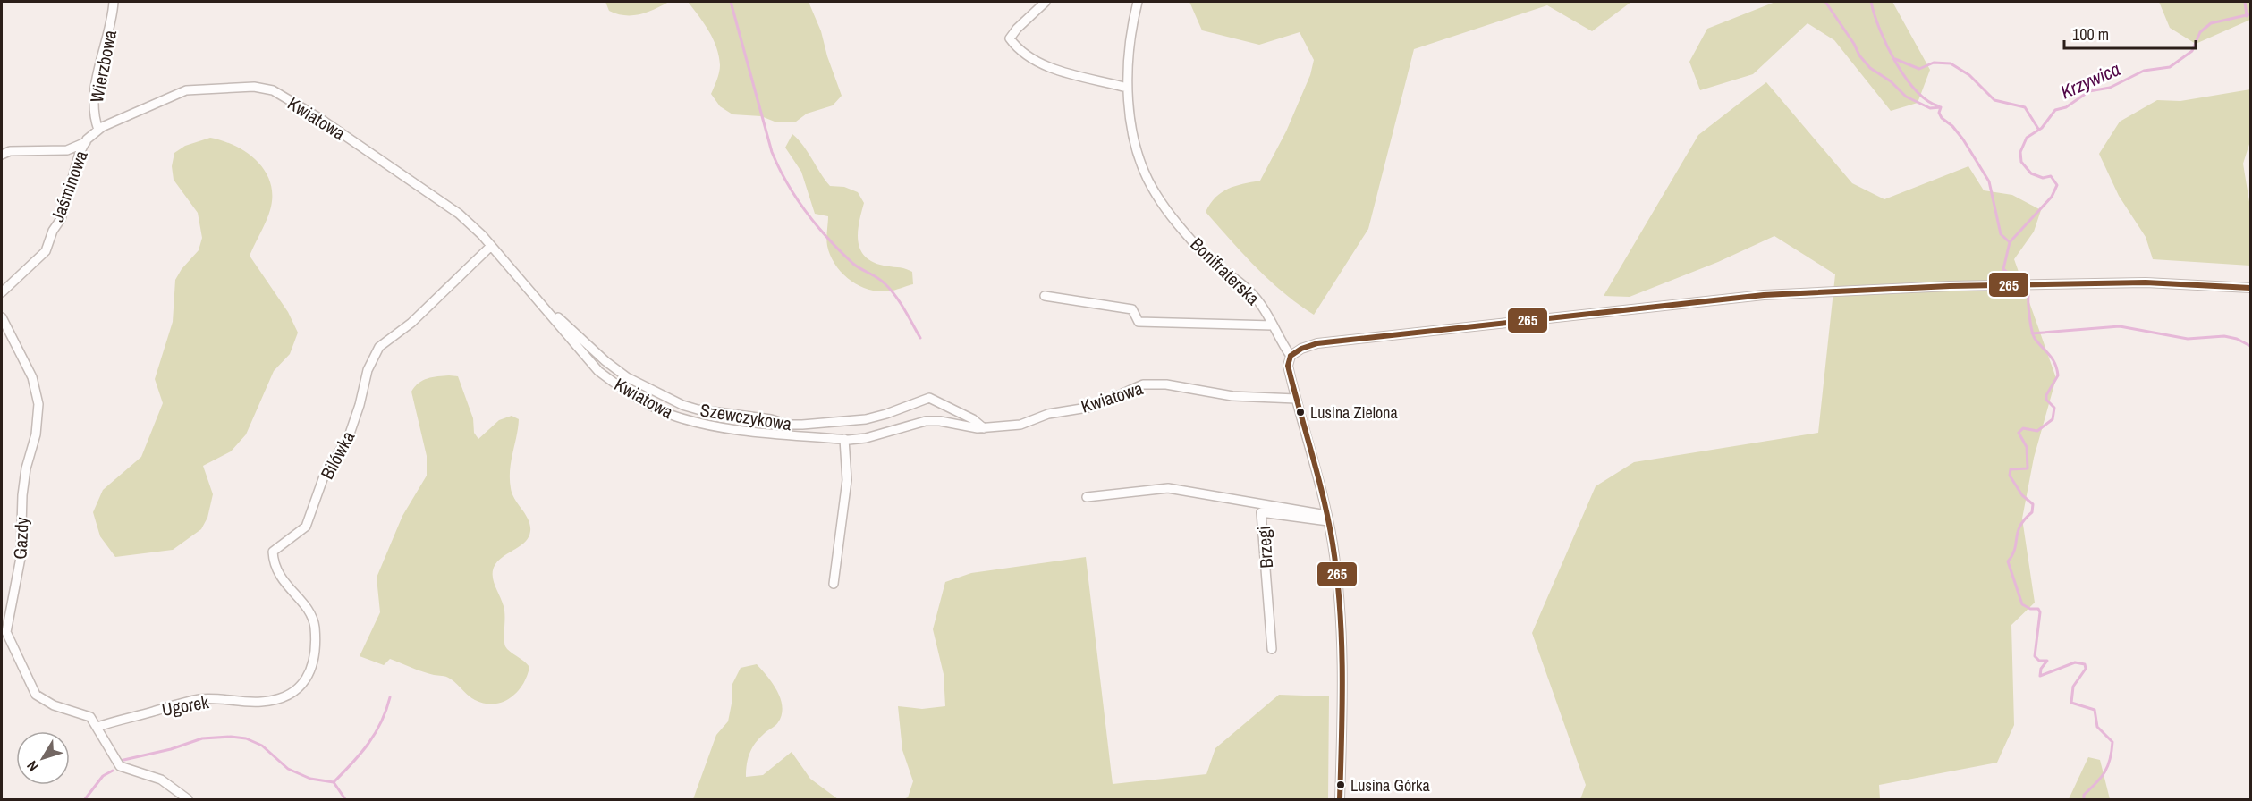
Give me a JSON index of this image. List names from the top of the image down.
{
  "streets": {
    "street": [
      "Wierzbowa",
      "Kwiatowa",
      "Jaśminowa",
      "Bonifraterska",
      "Szewczykowa",
      "Bilówka",
      "Gazdy",
      "Brzegi",
      "Ugorek"
    ]
  },
  "crossings": [
    ["Wierzbowa", "Kwiatowa"],
    ["Wierzbowa", "Jaśminowa"],
    ["Kwiatowa", "Jaśminowa"],
    ["Kwiatowa", "Szewczykowa"],
    ["Kwiatowa", "Bilówka"],
    ["Bilówka", "Ugorek"],
    ["Gazdy", "Ugorek"]
  ],
  "water": ["Krzywica"],
  "places": ["Lusina Zielona", "Lusina Górka"],
  "lines": ["transit line 265"],
  "scale_bar": "100 m",
  "north": "bottom left"
}
